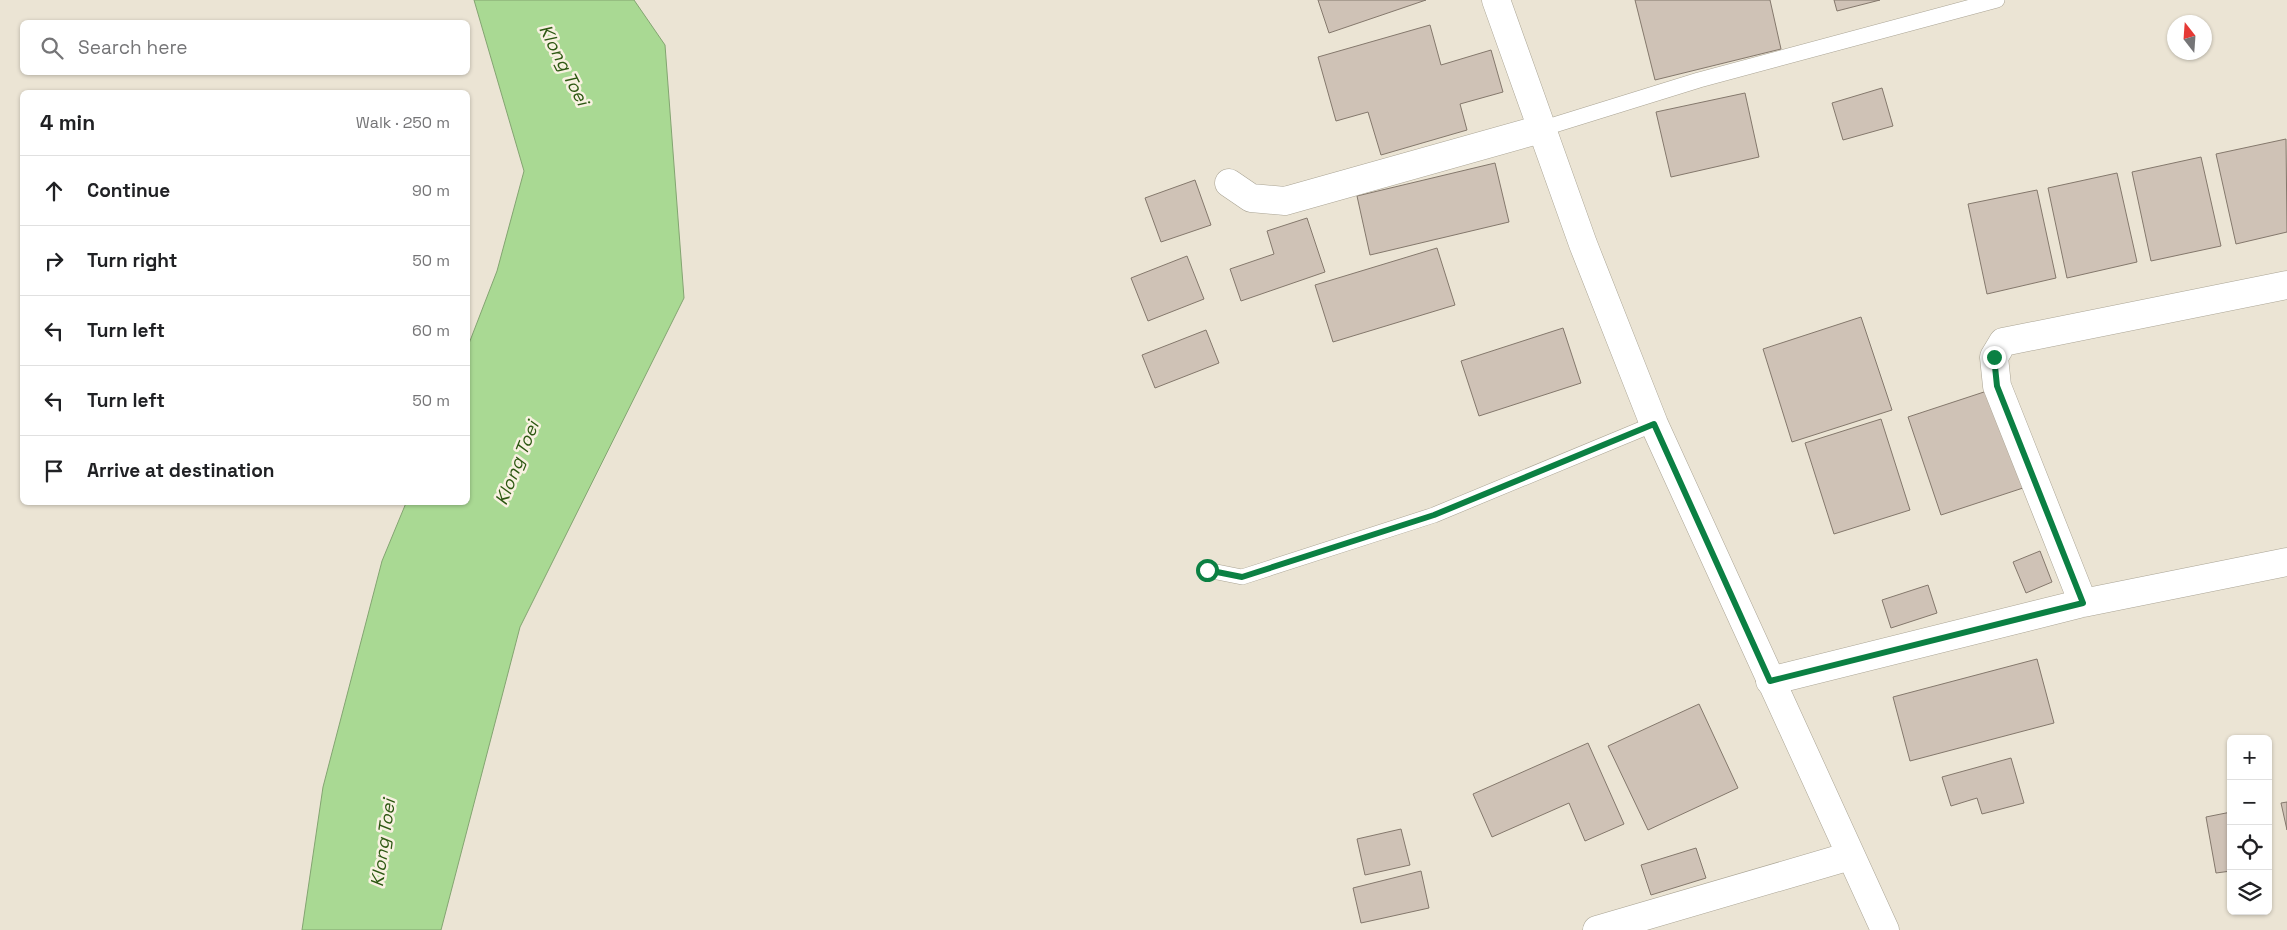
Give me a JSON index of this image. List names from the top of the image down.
{
  "water": ["Klong Toei"],
  "north": "top",
  "page": {
    "search": "Search here",
    "heading": ["4 min", "Walk · 250 m"],
    "list": [
      ["Continue", "90 m"],
      ["Turn right", "50 m"],
      ["Turn left", "60 m"],
      ["Turn left", "50 m"],
      "Arrive at destination"
    ],
    "map_buttons": ["+", "−"]
  }
}
